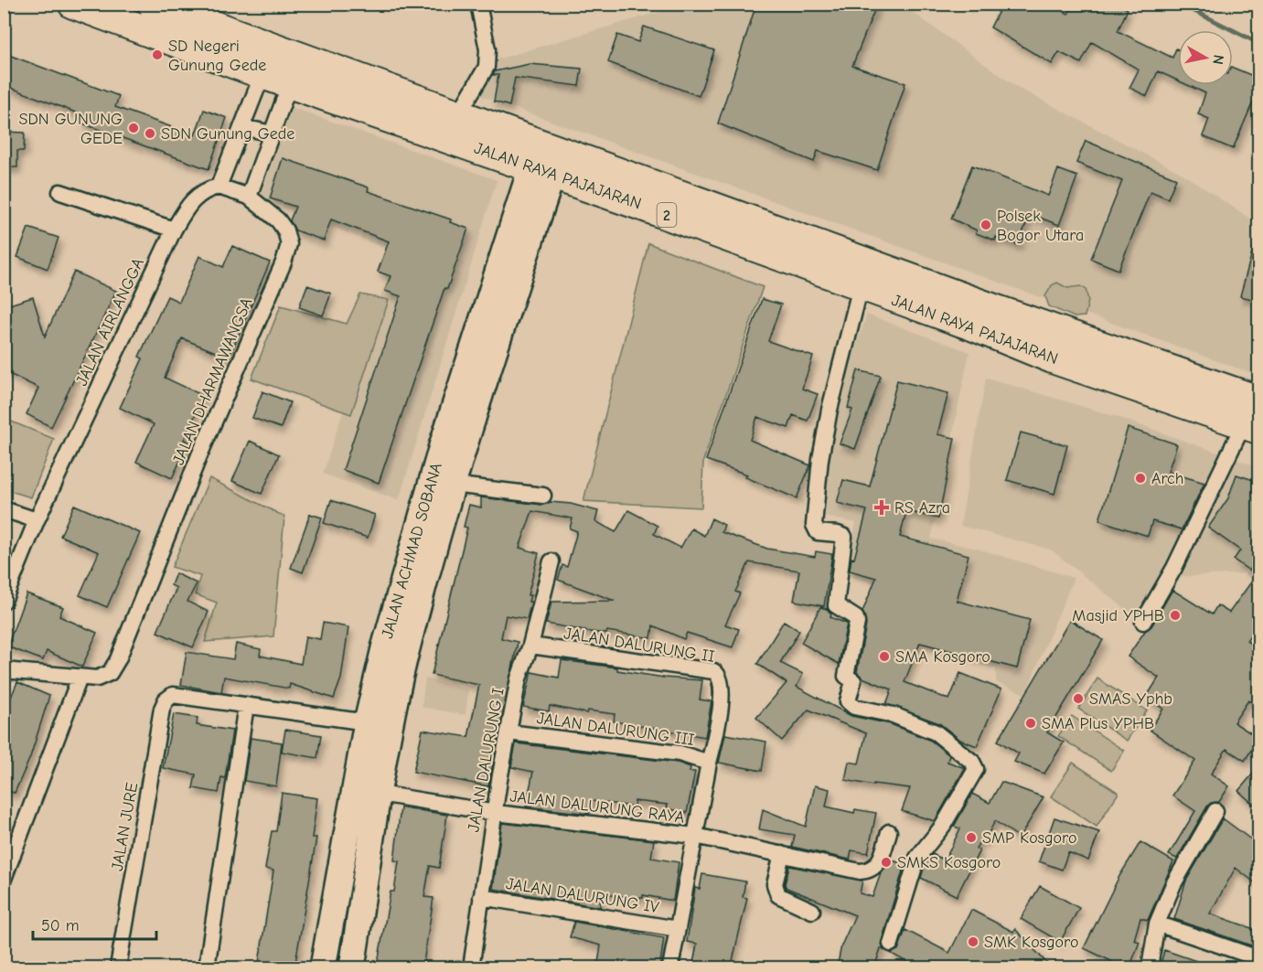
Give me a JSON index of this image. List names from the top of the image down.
{
  "streets": {
    "highway": ["JALAN RAYA PAJAJARAN", "2"],
    "main road": ["JALAN ACHMAD SOBANA"],
    "street": [
      "JALAN AIRLANGGA",
      "JALAN DHARMAWANGSA",
      "JALAN DALURUNG II",
      "JALAN DALURUNG III",
      "JALAN DALURUNG I",
      "JALAN DALURUNG RAYA",
      "JALAN JURE",
      "JALAN DALURUNG IV"
    ]
  },
  "crossings": [
    ["JALAN RAYA PAJAJARAN", "JALAN ACHMAD SOBANA"],
    ["JALAN ACHMAD SOBANA", "JALAN DALURUNG RAYA"],
    ["JALAN DALURUNG II", "JALAN DALURUNG III"],
    ["JALAN DALURUNG II", "JALAN DALURUNG I"],
    ["JALAN DALURUNG III", "JALAN DALURUNG I"],
    ["JALAN DALURUNG III", "JALAN DALURUNG RAYA"],
    ["JALAN DALURUNG I", "JALAN DALURUNG RAYA"],
    ["JALAN DALURUNG I", "JALAN DALURUNG IV"],
    ["JALAN DALURUNG RAYA", "JALAN DALURUNG IV"]
  ],
  "places": {
    "other": [
      "SD Negeri Gunung Gede",
      "SDN GUNUNG GEDE",
      "SDN Gunung Gede",
      "Polsek Bogor Utara",
      "Arch",
      "Masjid YPHB",
      "SMA Kosgoro",
      "SMAS Yphb",
      "SMA Plus YPHB",
      "SMP Kosgoro",
      "SMKS Kosgoro",
      "SMK Kosgoro"
    ],
    "health": ["RS Azra"]
  },
  "scale_bar": "50 m",
  "north": "right"
}
